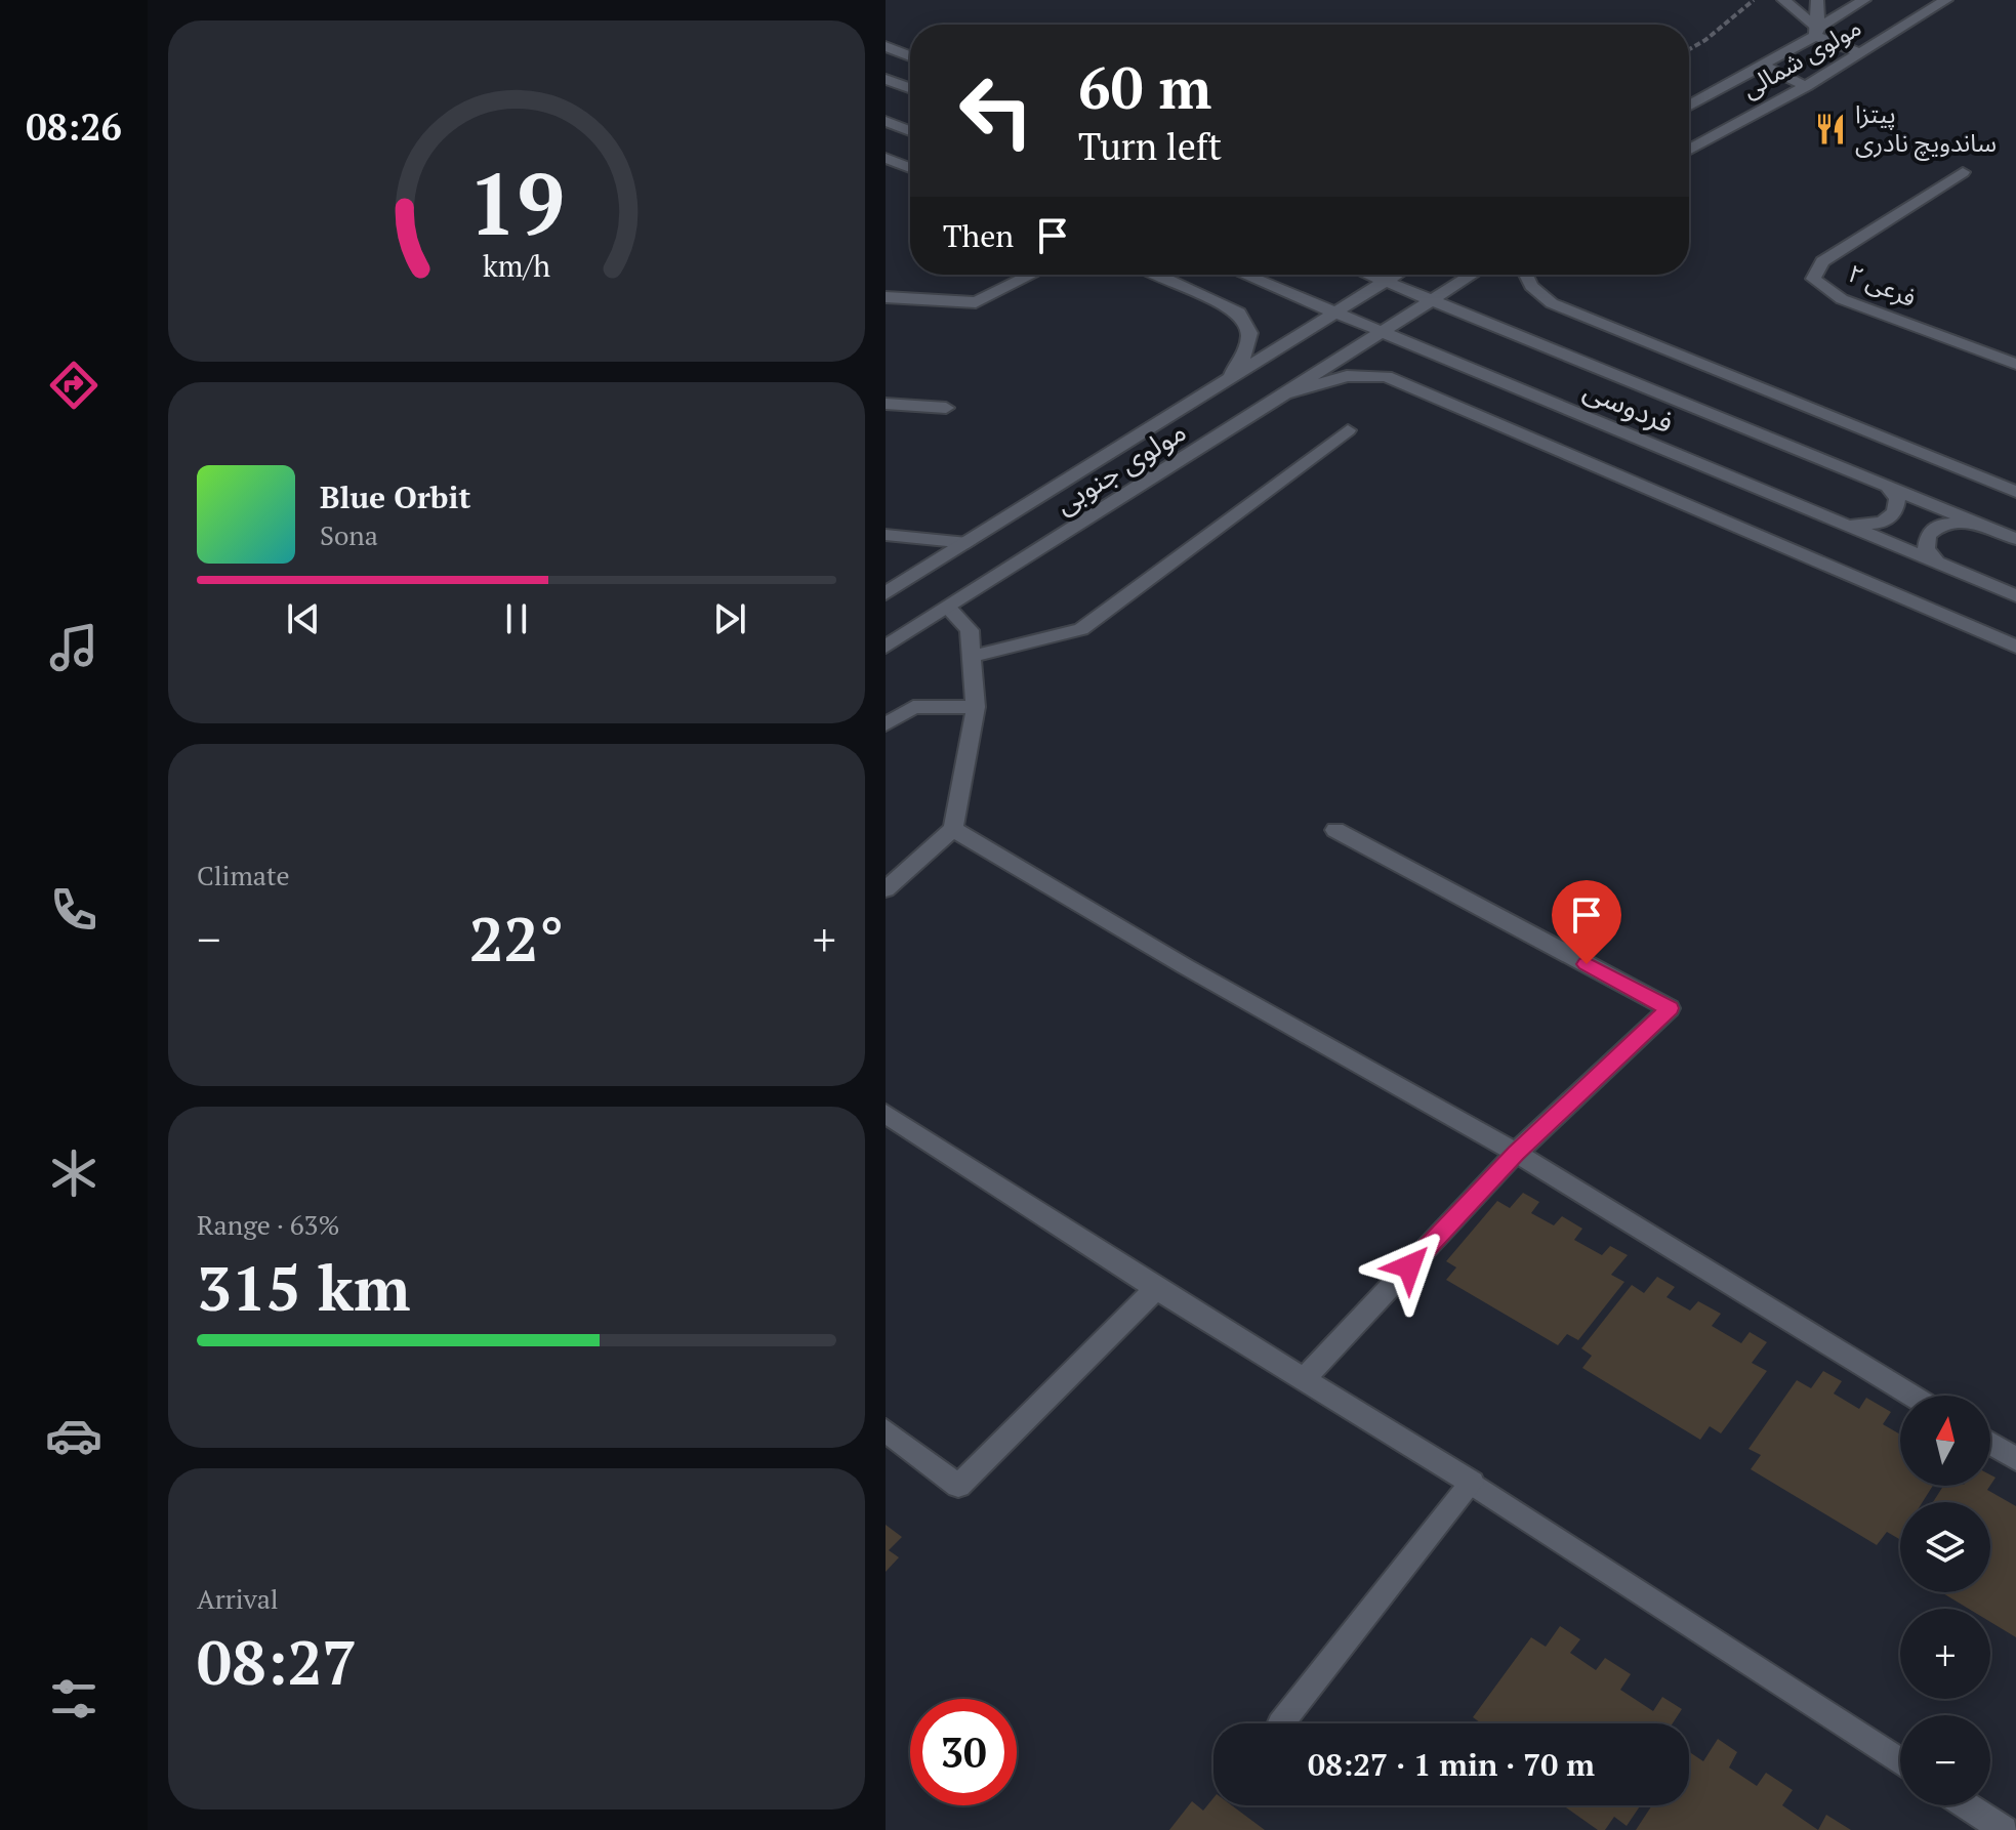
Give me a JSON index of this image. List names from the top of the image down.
{
  "streets": {
    "street": [
      "مولوی شمالی",
      "فرعی ۲",
      "فردوسی",
      "مولوی جنوبی"
    ]
  },
  "crossings": [
    ["فردوسی", "مولوی جنوبی"]
  ],
  "places": {
    "restaurant": ["پیتزا ساندویچ نادری"]
  },
  "north": "top",
  "page": {
    "tabs": "08:26",
    "turn": ["60 m", "Turn left"],
    "then": "Then",
    "song": ["Blue Orbit", "Sona"],
    "tile": [
      "Climate",
      ["Range · 63%", "315 km"],
      ["Arrival", "08:27"]
    ],
    "heat": ["−", "22°", "+"],
    "map_buttons": ["+", "−"],
    "limit": "30",
    "trip": "08:27 · 1 min · 70 m",
    "gauge": ["19", "km/h"]
  }
}
